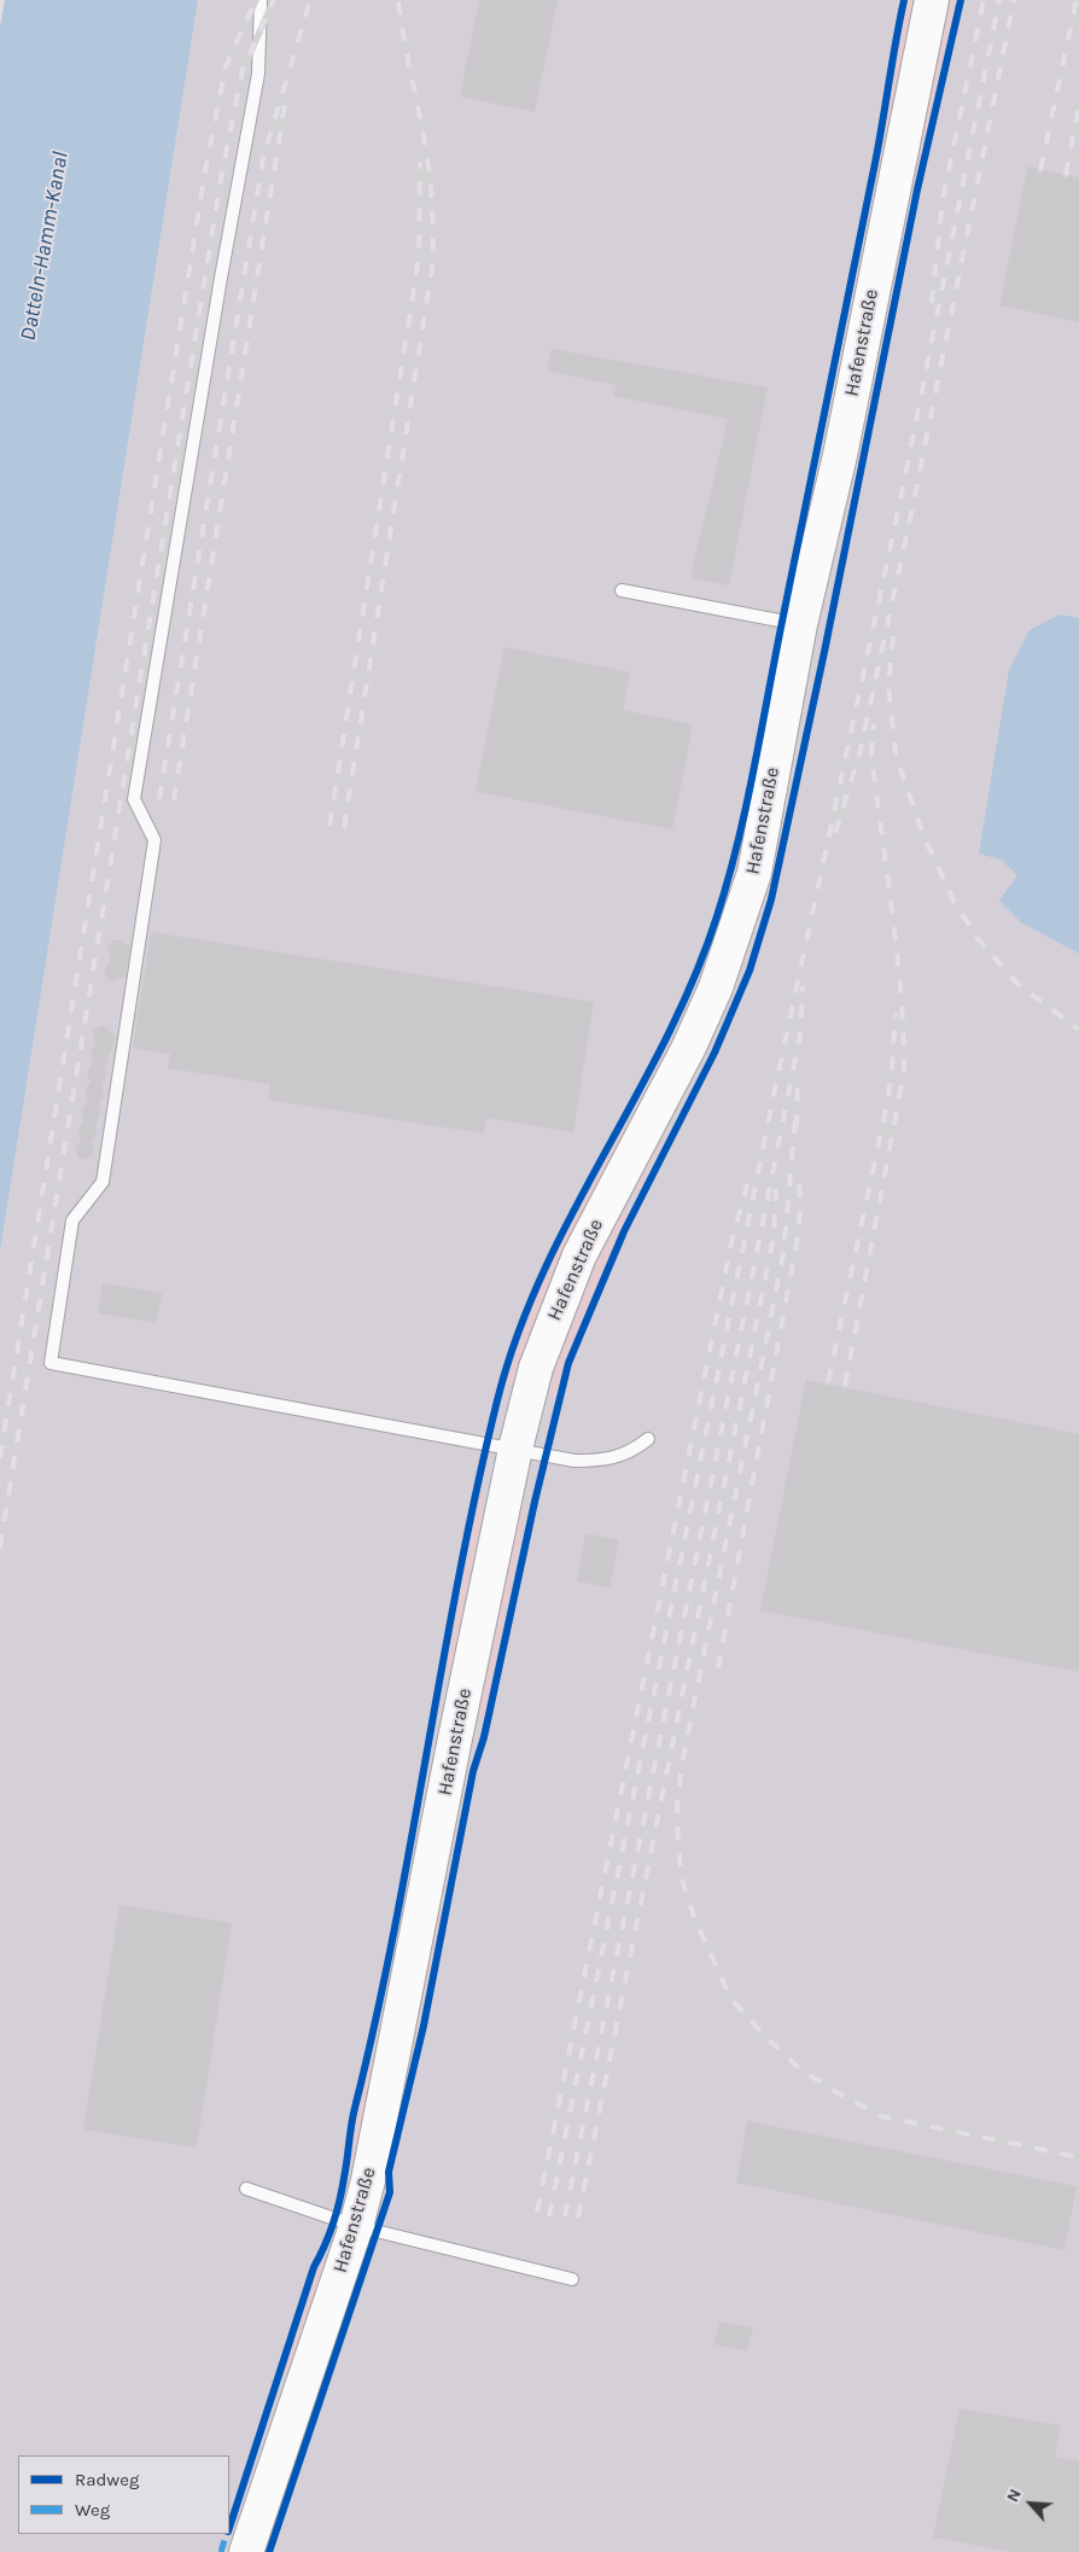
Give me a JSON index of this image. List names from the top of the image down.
{
  "streets": {
    "street": ["Hafenstraße"]
  },
  "water": ["Datteln-Hamm-Kanal"],
  "legend": ["Radweg", "Weg"],
  "north": "top left"
}
